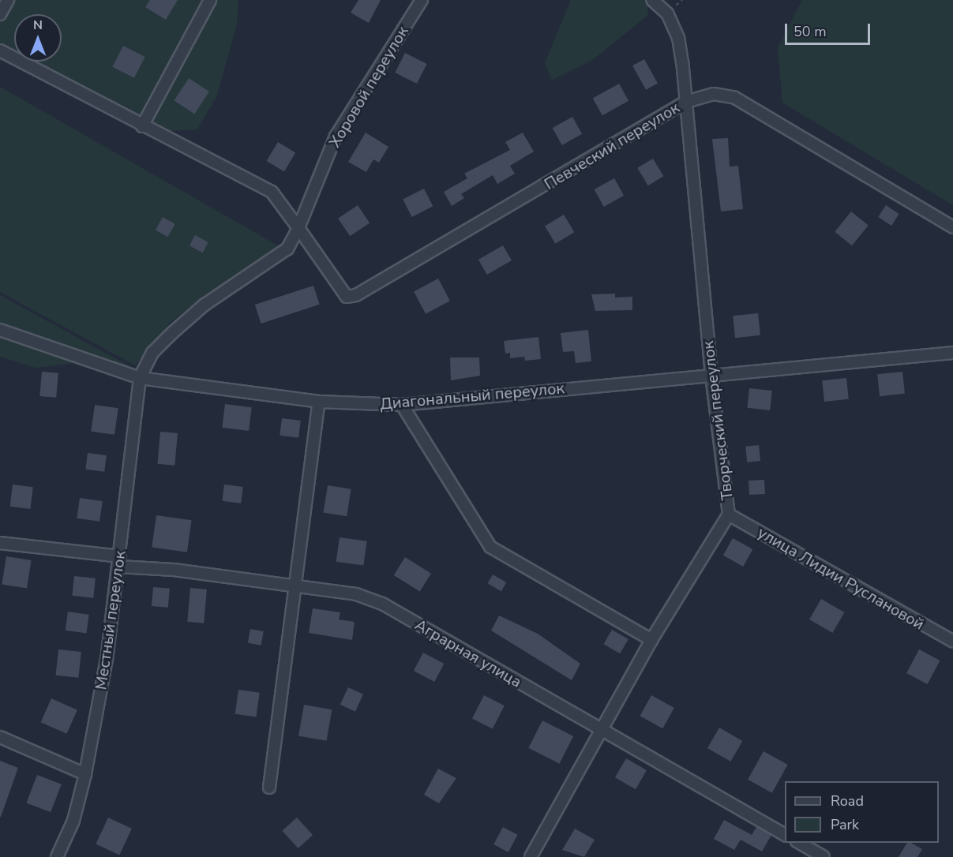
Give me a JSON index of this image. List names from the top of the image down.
{
  "streets": {
    "street": [
      "Хоровой переулок",
      "Певческий переулок",
      "Диагональный переулок",
      "Творческий переулок",
      "улица Лидии Руслановой",
      "Местный переулок",
      "Аграрная улица"
    ]
  },
  "crossings": [
    ["Хоровой переулок", "Певческий переулок"],
    ["Хоровой переулок", "Диагональный переулок"],
    ["Хоровой переулок", "Местный переулок"],
    ["Певческий переулок", "Творческий переулок"],
    ["Диагональный переулок", "Творческий переулок"],
    ["Диагональный переулок", "Местный переулок"],
    ["Творческий переулок", "улица Лидии Руслановой"],
    ["Творческий переулок", "Аграрная улица"],
    ["Местный переулок", "Аграрная улица"]
  ],
  "legend": ["Road", "Park"],
  "scale_bar": "50 m",
  "north": "top"
}
